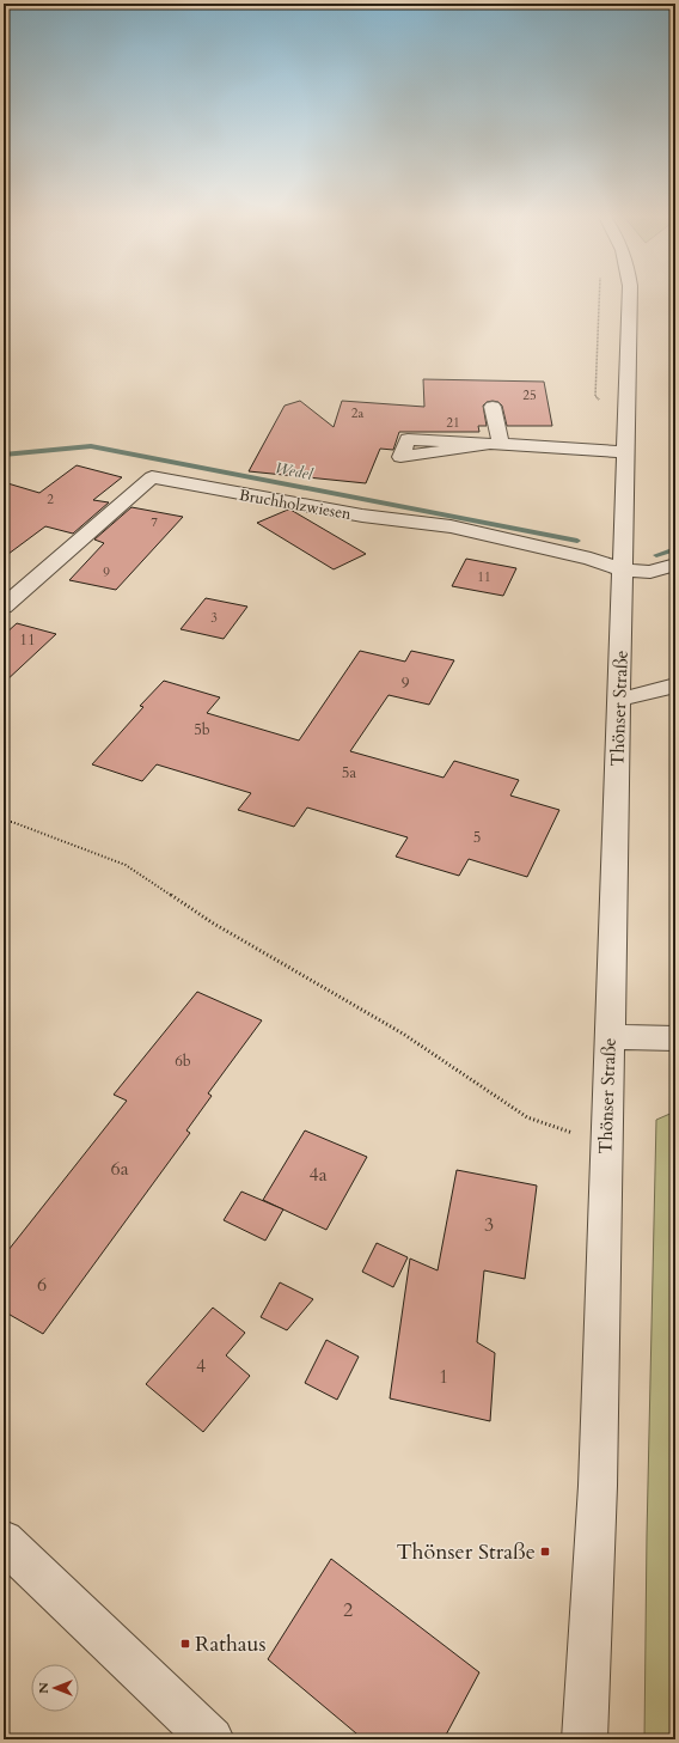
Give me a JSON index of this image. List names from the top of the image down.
{
  "streets": {
    "street": ["Bruchholzwiesen", "Thönser Straße"]
  },
  "crossings": [
    ["Bruchholzwiesen", "Thönser Straße"]
  ],
  "water": ["Wedel"],
  "places": {
    "transit": ["Thönser Straße", "Rathaus"]
  },
  "house_numbers": [
    "25",
    "2a",
    "21",
    "2",
    "7",
    "9",
    "11",
    "3",
    "11",
    "9",
    "5b",
    "5a",
    "5",
    "6b",
    "6a",
    "4a",
    "3",
    "6",
    "4",
    "1",
    "2"
  ],
  "north": "left"
}
